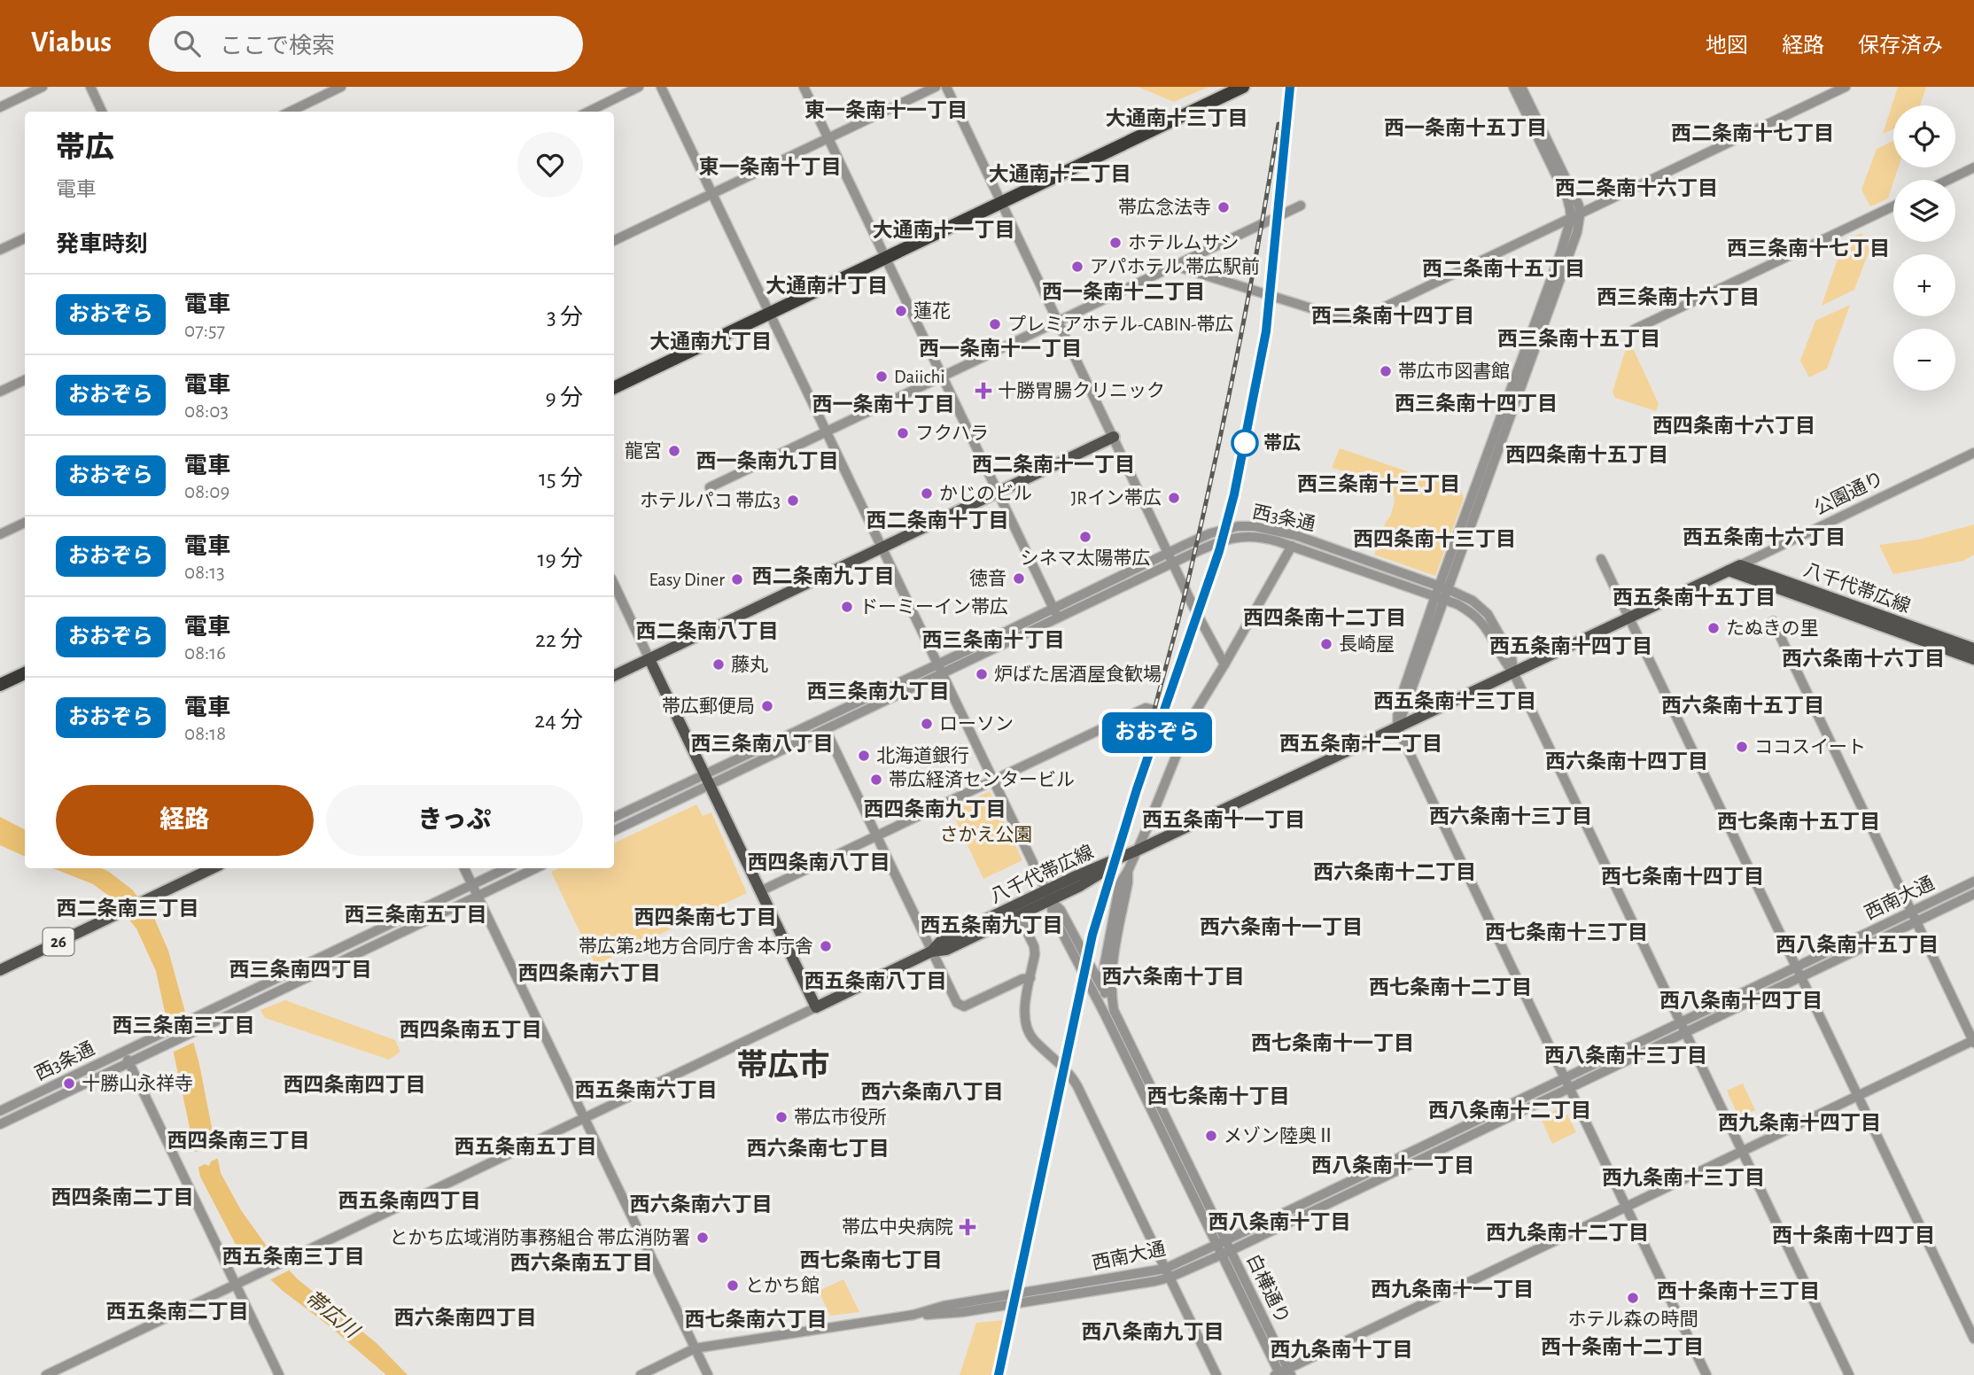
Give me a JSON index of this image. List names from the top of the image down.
{
  "streets": {
    "main road": ["八千代帯広線", "26"],
    "street": [
      "公園通り",
      "西3条通",
      "西南大通",
      "白樺通り"
    ]
  },
  "crossings": [
    ["公園通り", "八千代帯広線"],
    ["西3条通", "八千代帯広線"],
    ["西3条通", "白樺通り"],
    ["八千代帯広線", "白樺通り"],
    ["西南大通", "白樺通り"]
  ],
  "districts": [
    "東一条南十一丁目",
    "大通南十三丁目",
    "西一条南十五丁目",
    "西二条南十七丁目",
    "東一条南十丁目",
    "大通南十二丁目",
    "西二条南十六丁目",
    "大通南十一丁目",
    "西三条南十七丁目",
    "西二条南十五丁目",
    "大通南十丁目",
    "西一条南十二丁目",
    "西三条南十六丁目",
    "西二条南十四丁目",
    "西三条南十五丁目",
    "大通南九丁目",
    "西一条南十一丁目",
    "西三条南十四丁目",
    "西一条南十丁目",
    "西四条南十六丁目",
    "西四条南十五丁目",
    "西一条南九丁目",
    "西二条南十一丁目",
    "西三条南十三丁目",
    "西二条南十丁目",
    "西五条南十六丁目",
    "西四条南十三丁目",
    "西二条南九丁目",
    "西五条南十五丁目",
    "西四条南十二丁目",
    "西二条南八丁目",
    "西三条南十丁目",
    "西五条南十四丁目",
    "西六条南十六丁目",
    "西三条南九丁目",
    "西五条南十三丁目",
    "西六条南十五丁目",
    "西三条南八丁目",
    "西五条南十二丁目",
    "西六条南十四丁目",
    "西四条南九丁目",
    "西六条南十三丁目",
    "西五条南十一丁目",
    "西七条南十五丁目",
    "西四条南八丁目",
    "西六条南十二丁目",
    "西七条南十四丁目",
    "西二条南三丁目",
    "西三条南五丁目",
    "西四条南七丁目",
    "西五条南九丁目",
    "西六条南十一丁目",
    "西七条南十三丁目",
    "西八条南十五丁目",
    "西三条南四丁目",
    "西四条南六丁目",
    "西六条南十丁目",
    "西五条南八丁目",
    "西七条南十二丁目",
    "西八条南十四丁目",
    "西三条南三丁目",
    "西四条南五丁目",
    "西七条南十一丁目",
    "西八条南十三丁目",
    "帯広市",
    "西四条南四丁目",
    "西五条南六丁目",
    "西六条南八丁目",
    "西七条南十丁目",
    "西八条南十二丁目",
    "西九条南十四丁目",
    "西四条南三丁目",
    "西五条南五丁目",
    "西六条南七丁目",
    "西八条南十一丁目",
    "西九条南十三丁目",
    "西四条南二丁目",
    "西五条南四丁目",
    "西六条南六丁目",
    "西八条南十丁目",
    "西九条南十二丁目",
    "西十条南十四丁目",
    "西五条南三丁目",
    "西七条南七丁目",
    "西六条南五丁目",
    "西九条南十一丁目",
    "西十条南十三丁目",
    "西五条南二丁目",
    "西六条南四丁目",
    "西七条南六丁目",
    "西八条南九丁目",
    "西十条南十二丁目",
    "西九条南十丁目"
  ],
  "water": ["帯広川"],
  "parks": ["さかえ公園"],
  "places": {
    "other": [
      "帯広念法寺",
      "ホテルムサシ",
      "アパホテル 帯広駅前",
      "蓮花",
      "プレミアホテル-CABIN-帯広",
      "帯広市図書館",
      "Daiichi",
      "フクハラ",
      "帯広",
      "龍宮",
      "かじのビル",
      "JRイン帯広",
      "ホテルパコ 帯広3",
      "シネマ太陽帯広",
      "徳音",
      "Easy Diner",
      "ドーミーイン帯広",
      "たぬきの里",
      "長崎屋",
      "藤丸",
      "炉ばた居酒屋食歓場",
      "帯広郵便局",
      "ローソン",
      "ココスイート",
      "北海道銀行",
      "帯広経済センタービル",
      "帯広第2地方合同庁舎 本庁舎",
      "十勝山永祥寺",
      "帯広市役所",
      "メゾン陸奥Ⅱ",
      "とかち広域消防事務組合 帯広消防署",
      "とかち館",
      "ホテル森の時間"
    ],
    "health": ["十勝胃腸クリニック", "帯広中央病院"]
  },
  "page": {
    "header": "Viabus",
    "search": "ここで検索",
    "nav": ["地図", "経路", "保存済み"],
    "on_map": "おおぞら",
    "map_buttons": ["+", "−"],
    "heading": [
      ["帯広", "電車"],
      "発車時刻"
    ],
    "list": [
      {
        "mark": "おおぞら",
        "name": "電車",
        "note": "07:57",
        "value": "3 分"
      },
      {
        "mark": "おおぞら",
        "name": "電車",
        "note": "08:03",
        "value": "9 分"
      },
      {
        "mark": "おおぞら",
        "name": "電車",
        "note": "08:09",
        "value": "15 分"
      },
      {
        "mark": "おおぞら",
        "name": "電車",
        "note": "08:13",
        "value": "19 分"
      },
      {
        "mark": "おおぞら",
        "name": "電車",
        "note": "08:16",
        "value": "22 分"
      },
      {
        "mark": "おおぞら",
        "name": "電車",
        "note": "08:18",
        "value": "24 分"
      }
    ],
    "buttons": ["経路", "きっぷ"]
  }
}
